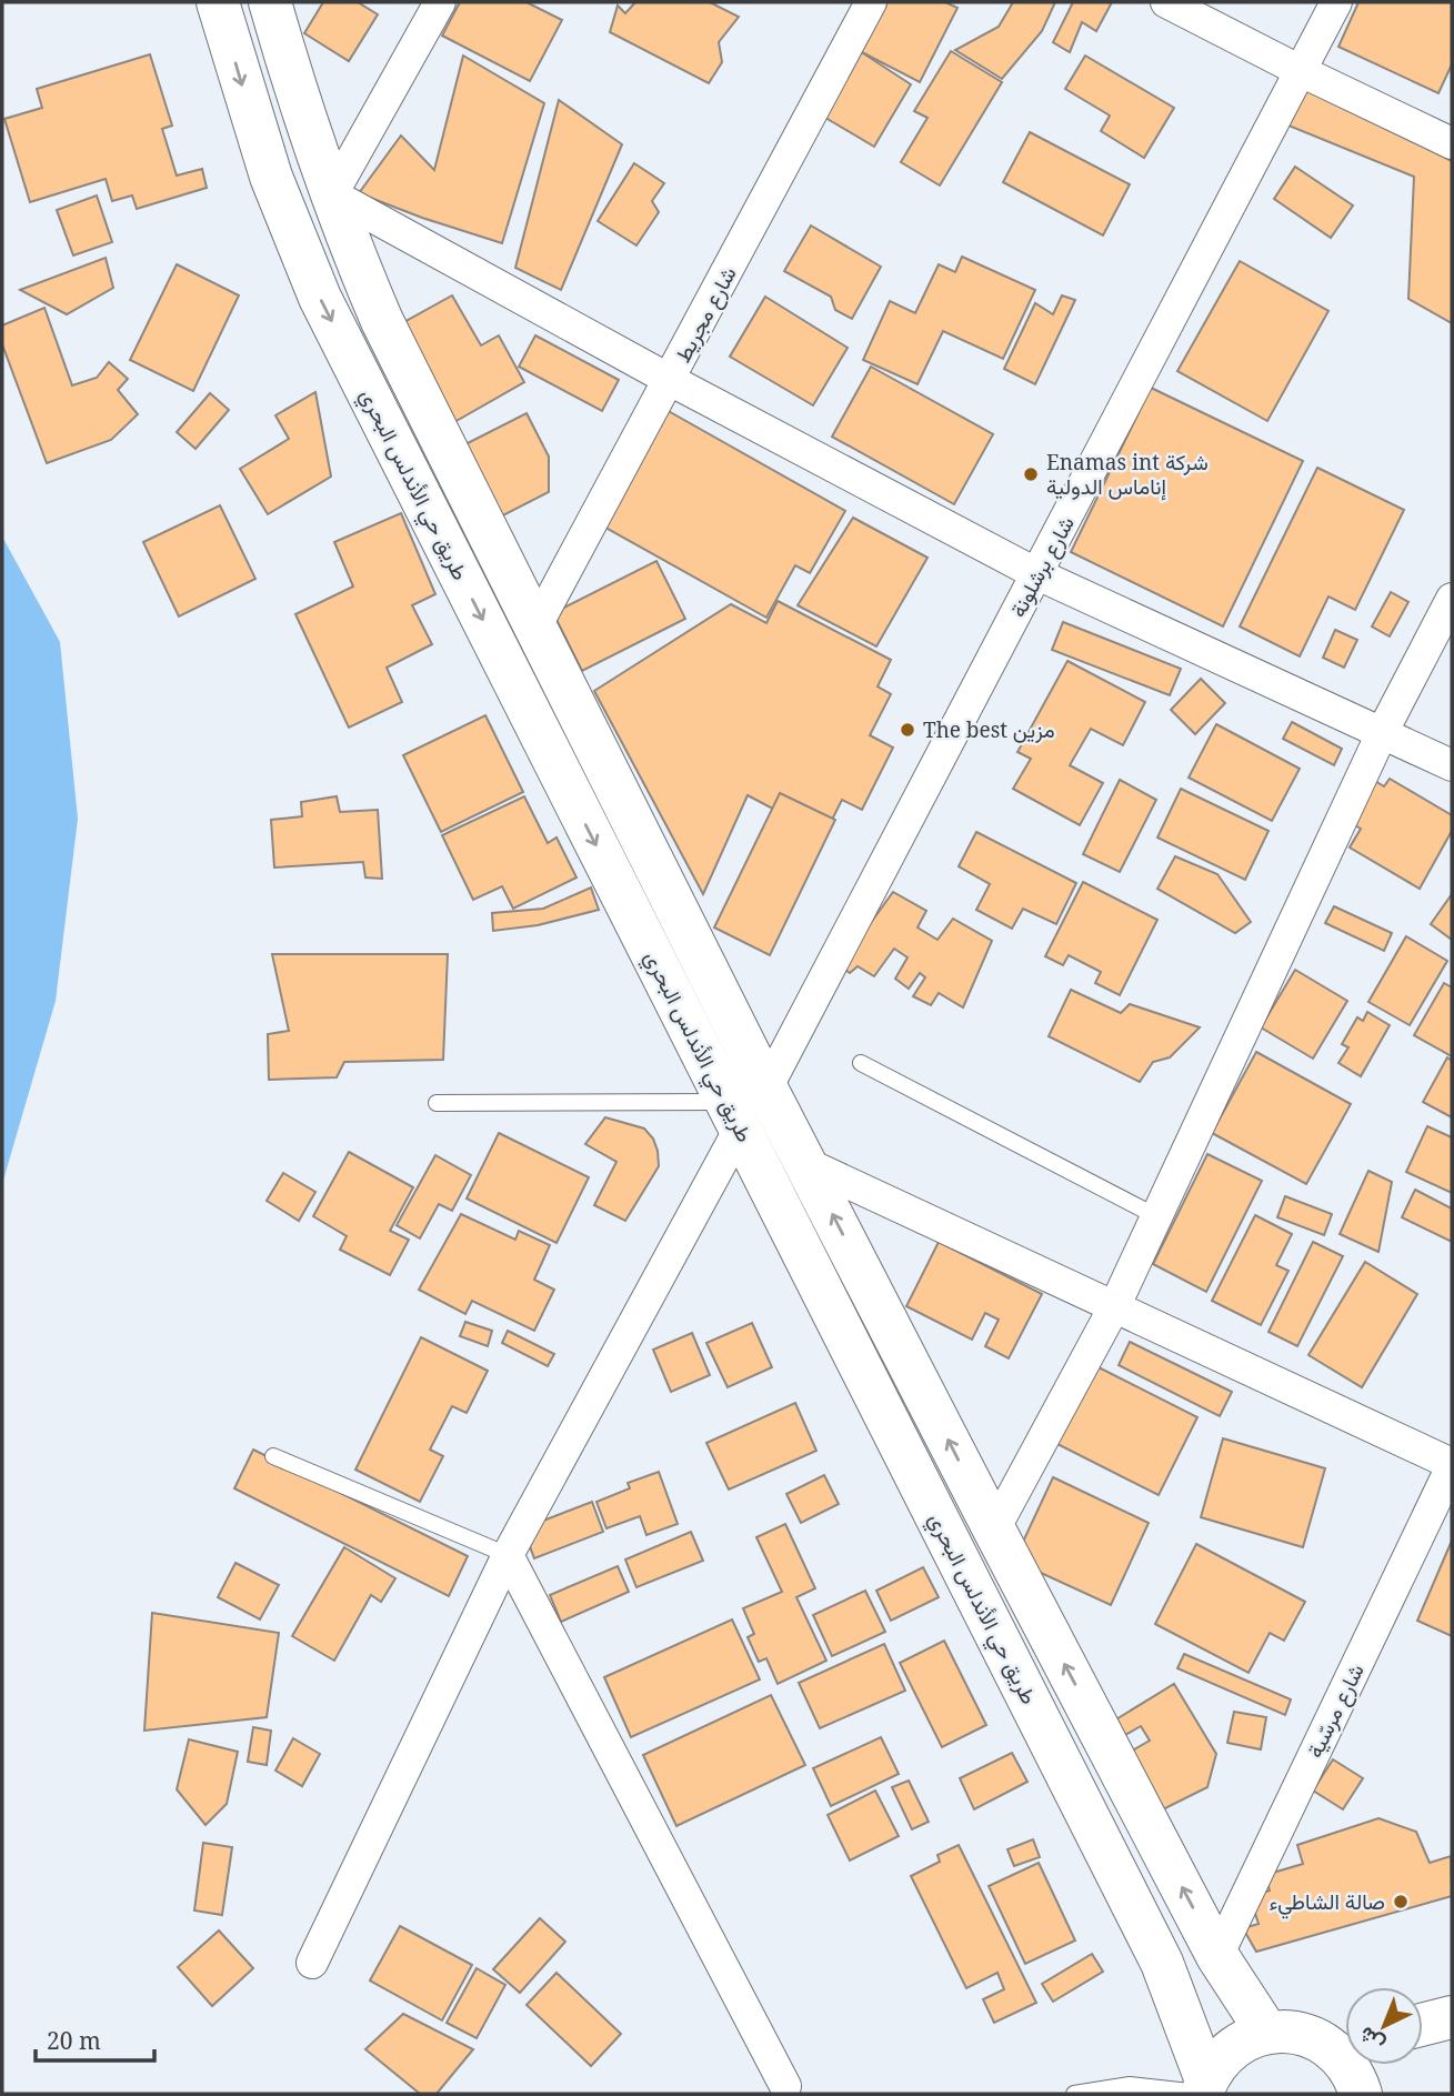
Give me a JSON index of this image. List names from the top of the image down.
{
  "streets": {
    "street": [
      "شارع مجريط",
      "طريق حي الأندلس البحري",
      "شارع برشلونة",
      "شارع مرسّية"
    ]
  },
  "crossings": [
    ["شارع مجريط", "طريق حي الأندلس البحري"],
    ["طريق حي الأندلس البحري", "شارع برشلونة"],
    ["طريق حي الأندلس البحري", "شارع مرسّية"]
  ],
  "places": ["Enamas int شركة إناماس الدولية", "The best مزين", "صالة الشاطيء"],
  "scale_bar": "20 m",
  "north": "bottom left"
}
